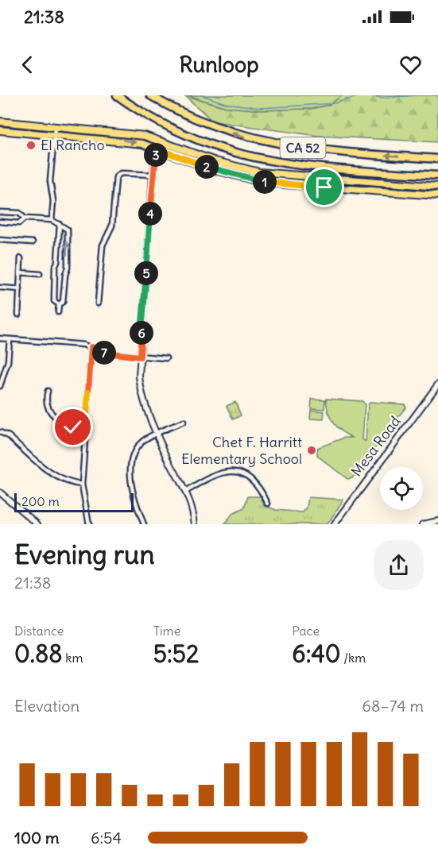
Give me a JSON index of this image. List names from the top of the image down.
{
  "streets": {
    "highway": ["CA 52"],
    "street": ["Mesa Road"]
  },
  "places": ["El Rancho", "Chet F. Harritt Elementary School"],
  "scale_bar": "200 m",
  "page": {
    "status": "21:38",
    "header": "Runloop",
    "pins": [
      "3",
      "2",
      "1",
      "4",
      "5",
      "6",
      "7"
    ],
    "scale": "200 m",
    "heading": ["Evening run", "21:38"],
    "stats": [
      ["Distance", "0.88 km"],
      ["Time", "5:52"],
      ["Pace", "6:40 /km"]
    ],
    "chart": ["Elevation", "68–74 m"],
    "list": [
      {
        "name": "100 m",
        "note": "6:54"
      }
    ]
  }
}
